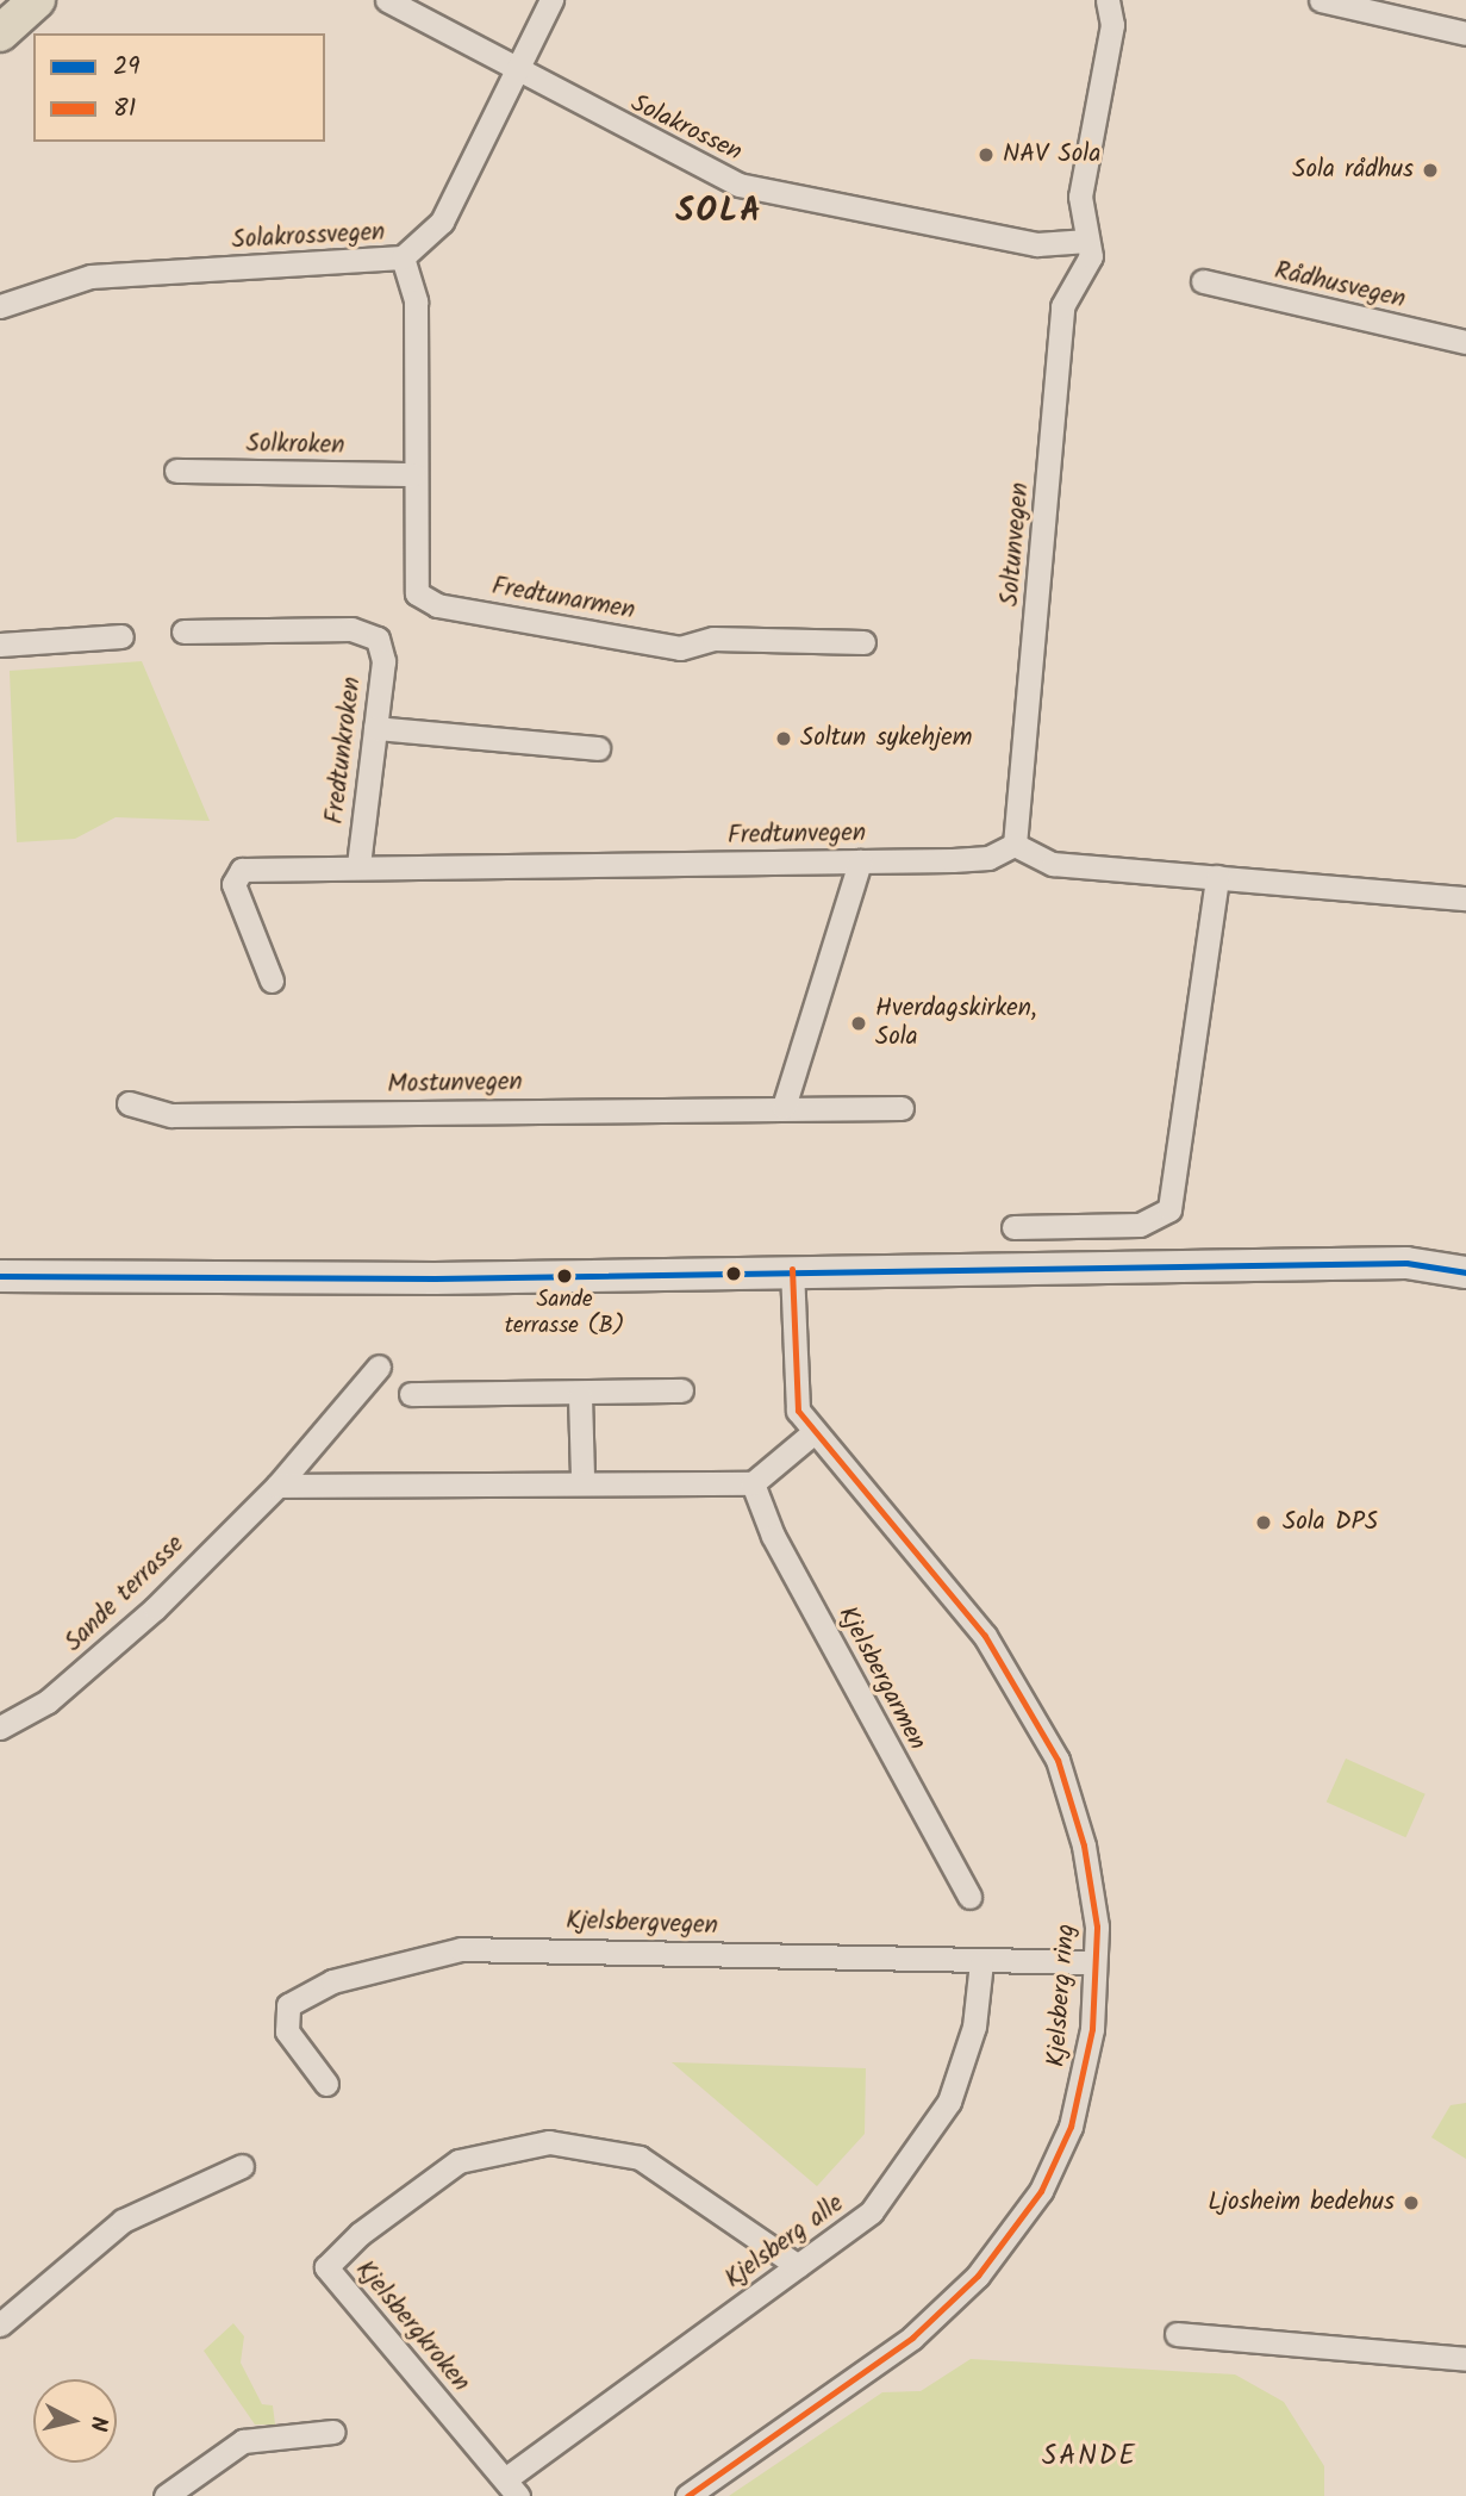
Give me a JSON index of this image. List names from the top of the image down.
{
  "streets": {
    "street": [
      "Solakrossen",
      "Solakrossvegen",
      "Rådhusvegen",
      "Solkroken",
      "Soltunvegen",
      "Fredtunarmen",
      "Fredtunkroken",
      "Fredtunvegen",
      "Mostunvegen",
      "Sande terrasse",
      "Kjelsbergarmen",
      "Kjelsbergvegen",
      "Kjelsberg ring",
      "Kjelsberg alle",
      "Kjelsbergkroken"
    ]
  },
  "crossings": [
    ["Solakrossen", "Solakrossvegen"],
    ["Solakrossen", "Soltunvegen"],
    ["Solkroken", "Fredtunarmen"],
    ["Soltunvegen", "Fredtunvegen"],
    ["Fredtunkroken", "Fredtunvegen"],
    ["Kjelsbergvegen", "Kjelsberg ring"],
    ["Kjelsbergvegen", "Kjelsberg alle"],
    ["Kjelsberg alle", "Kjelsbergkroken"]
  ],
  "districts": ["SOLA", "SANDE"],
  "places": [
    "NAV Sola",
    "Sola rådhus",
    "Soltun sykehjem",
    "Hverdagskirken, Sola",
    "Sande terrasse (B)",
    "Sola DPS",
    "Ljosheim bedehus"
  ],
  "lines": ["transit line 29", "transit line 81"],
  "legend": ["29", "81"],
  "north": "right"
}
